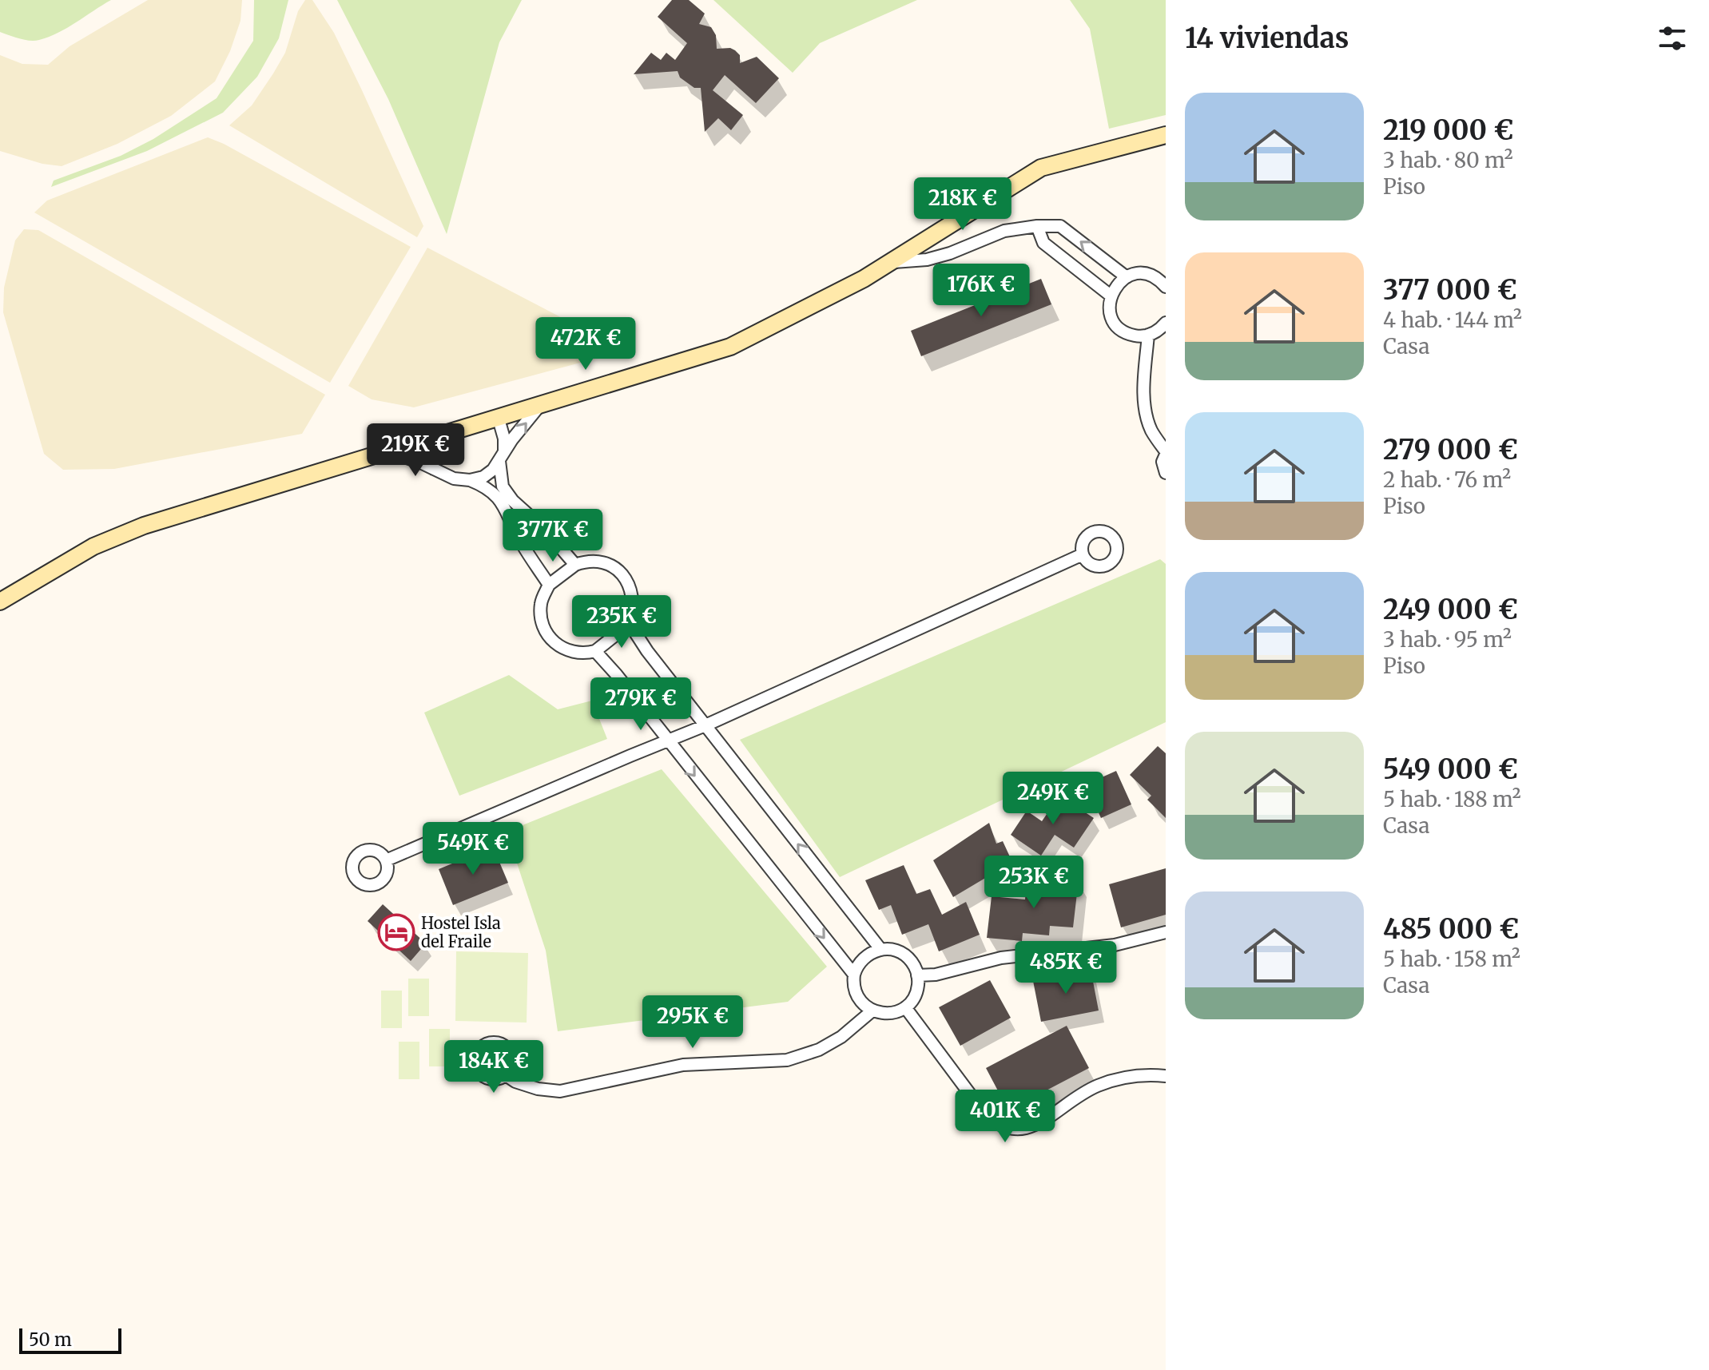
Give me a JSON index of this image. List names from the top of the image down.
{
  "places": {
    "hotel": ["Hostel Isla del Fraile"]
  },
  "scale_bar": "50 m",
  "page": {
    "heading": "14 viviendas",
    "list": [
      {
        "name": "219 000 €",
        "note": "3 hab. · 80 m² · Piso"
      },
      {
        "name": "377 000 €",
        "note": "4 hab. · 144 m² · Casa"
      },
      {
        "name": "279 000 €",
        "note": "2 hab. · 76 m² · Piso"
      },
      {
        "name": "249 000 €",
        "note": "3 hab. · 95 m² · Piso"
      },
      {
        "name": "549 000 €",
        "note": "5 hab. · 188 m² · Casa"
      },
      {
        "name": "485 000 €",
        "note": "5 hab. · 158 m² · Casa"
      }
    ],
    "price": [
      "218K €",
      "176K €",
      "472K €",
      "219K €",
      "377K €",
      "235K €",
      "279K €",
      "249K €",
      "549K €",
      "253K €",
      "485K €",
      "295K €",
      "184K €",
      "401K €"
    ],
    "scale": "50 m"
  }
}
